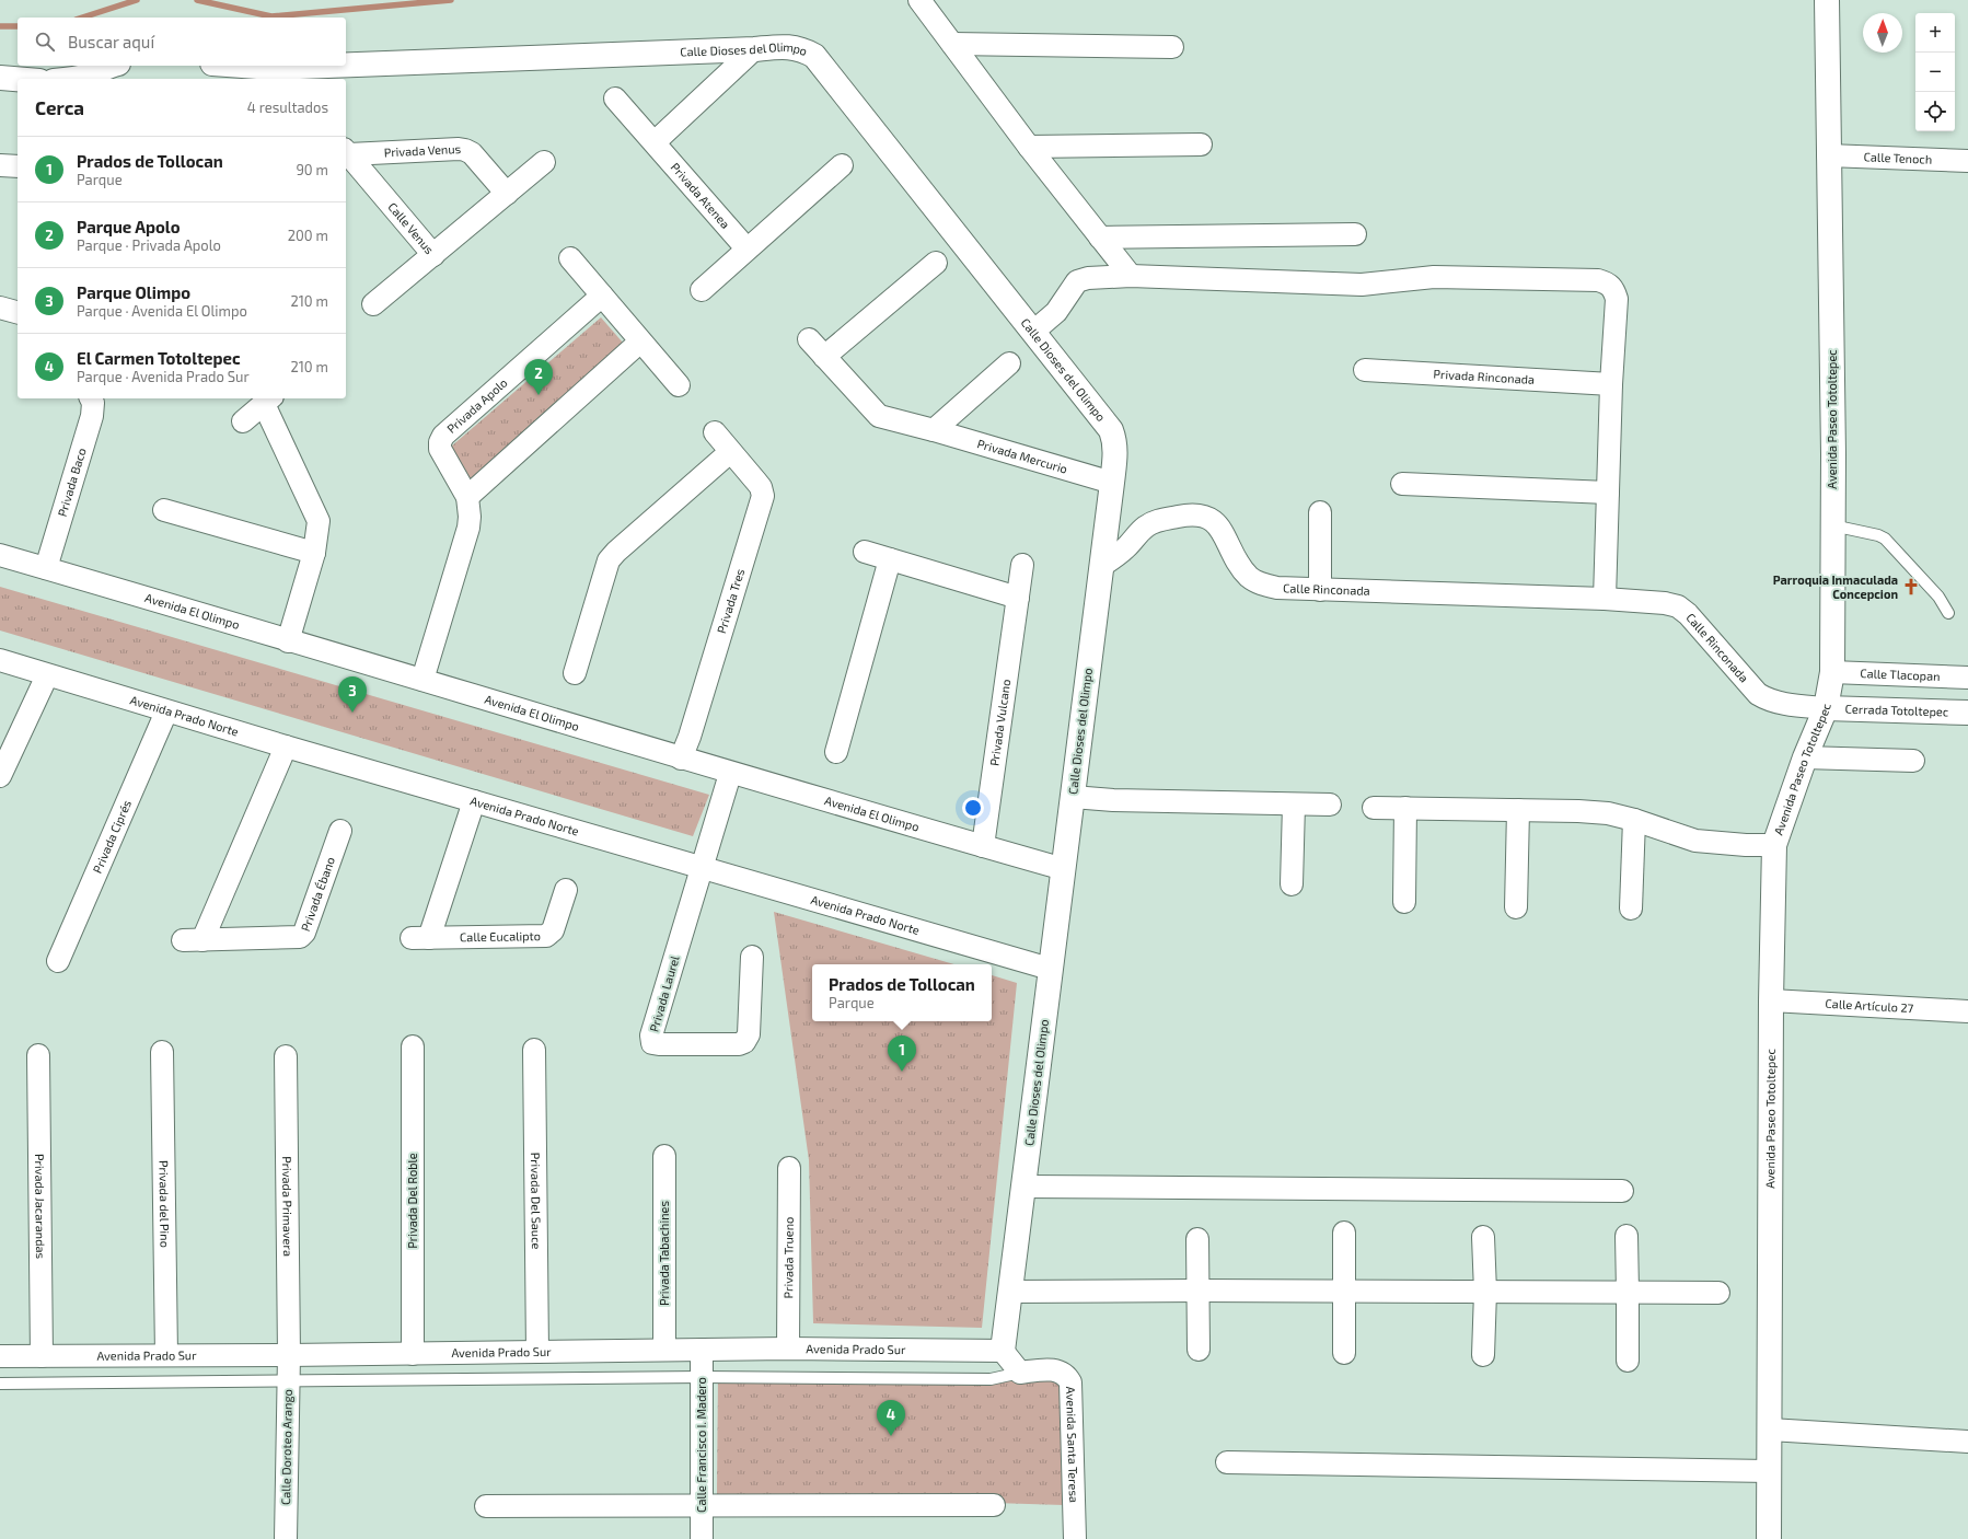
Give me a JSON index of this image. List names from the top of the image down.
{
  "streets": {
    "main road": ["Calle Dioses del Olimpo", "Avenida Paseo Totoltepec", "Cerrada Totoltepec"],
    "street": [
      "Privada Venus",
      "Calle Tenoch",
      "Privada Atenea",
      "Calle Venus",
      "Privada Rinconada",
      "Privada Apolo",
      "Privada Mercurio",
      "Privada Baco",
      "Calle Rinconada",
      "Privada Tres",
      "Avenida El Olimpo",
      "Calle Tlacopan",
      "Avenida Prado Norte",
      "Privada Vulcano",
      "Privada Ciprés",
      "Privada Ébano",
      "Calle Eucalipto",
      "Privada Laurel",
      "Calle Artículo 27",
      "Privada Del Roble",
      "Privada Del Sauce",
      "Privada del Pino",
      "Privada Jacarandas",
      "Privada Primavera",
      "Privada Tabachines",
      "Privada Trueno",
      "Avenida Prado Sur",
      "Calle Francisco I. Madero",
      "Avenida Santa Teresa",
      "Calle Doroteo Arango"
    ]
  },
  "crossings": [
    ["Calle Dioses del Olimpo", "Privada Mercurio"],
    ["Calle Dioses del Olimpo", "Calle Rinconada"],
    ["Calle Dioses del Olimpo", "Avenida El Olimpo"],
    ["Calle Dioses del Olimpo", "Avenida Prado Norte"],
    ["Calle Dioses del Olimpo", "Avenida Prado Sur"],
    ["Privada Venus", "Calle Venus"],
    ["Calle Tenoch", "Avenida Paseo Totoltepec"],
    ["Privada Apolo", "Avenida El Olimpo"],
    ["Avenida Paseo Totoltepec", "Calle Rinconada"],
    ["Avenida Paseo Totoltepec", "Calle Tlacopan"],
    ["Avenida Paseo Totoltepec", "Cerrada Totoltepec"],
    ["Avenida Paseo Totoltepec", "Calle Artículo 27"],
    ["Privada Baco", "Avenida El Olimpo"],
    ["Calle Rinconada", "Cerrada Totoltepec"],
    ["Privada Tres", "Avenida El Olimpo"],
    ["Avenida El Olimpo", "Privada Vulcano"],
    ["Avenida El Olimpo", "Privada Laurel"],
    ["Avenida Prado Norte", "Privada Ciprés"],
    ["Avenida Prado Norte", "Privada Ébano"],
    ["Avenida Prado Norte", "Calle Eucalipto"],
    ["Avenida Prado Norte", "Privada Laurel"],
    ["Privada Del Roble", "Avenida Prado Sur"],
    ["Privada Del Sauce", "Avenida Prado Sur"],
    ["Privada del Pino", "Avenida Prado Sur"],
    ["Privada Jacarandas", "Avenida Prado Sur"],
    ["Privada Primavera", "Avenida Prado Sur"],
    ["Privada Primavera", "Calle Doroteo Arango"],
    ["Privada Tabachines", "Avenida Prado Sur"],
    ["Privada Trueno", "Avenida Prado Sur"],
    ["Avenida Prado Sur", "Calle Francisco I. Madero"],
    ["Avenida Prado Sur", "Calle Doroteo Arango"]
  ],
  "places": {
    "church": ["Parroquia Inmaculada Concepcion"]
  },
  "north": "top",
  "page": {
    "map_buttons": ["+", "−"],
    "search": "Buscar aquí",
    "heading": ["Cerca", "4 resultados"],
    "list": [
      {
        "mark": "1",
        "name": "Prados de Tollocan",
        "note": "Parque",
        "value": "90 m"
      },
      {
        "mark": "2",
        "name": "Parque Apolo",
        "note": "Parque · Privada Apolo",
        "value": "200 m"
      },
      {
        "mark": "3",
        "name": "Parque Olimpo",
        "note": "Parque · Avenida El Olimpo",
        "value": "210 m"
      },
      {
        "mark": "4",
        "name": "El Carmen Totoltepec",
        "note": "Parque · Avenida Prado Sur",
        "value": "210 m"
      }
    ],
    "pins": [
      "2",
      "3",
      "1",
      "4"
    ],
    "popup": ["Prados de Tollocan", "Parque"]
  }
}
